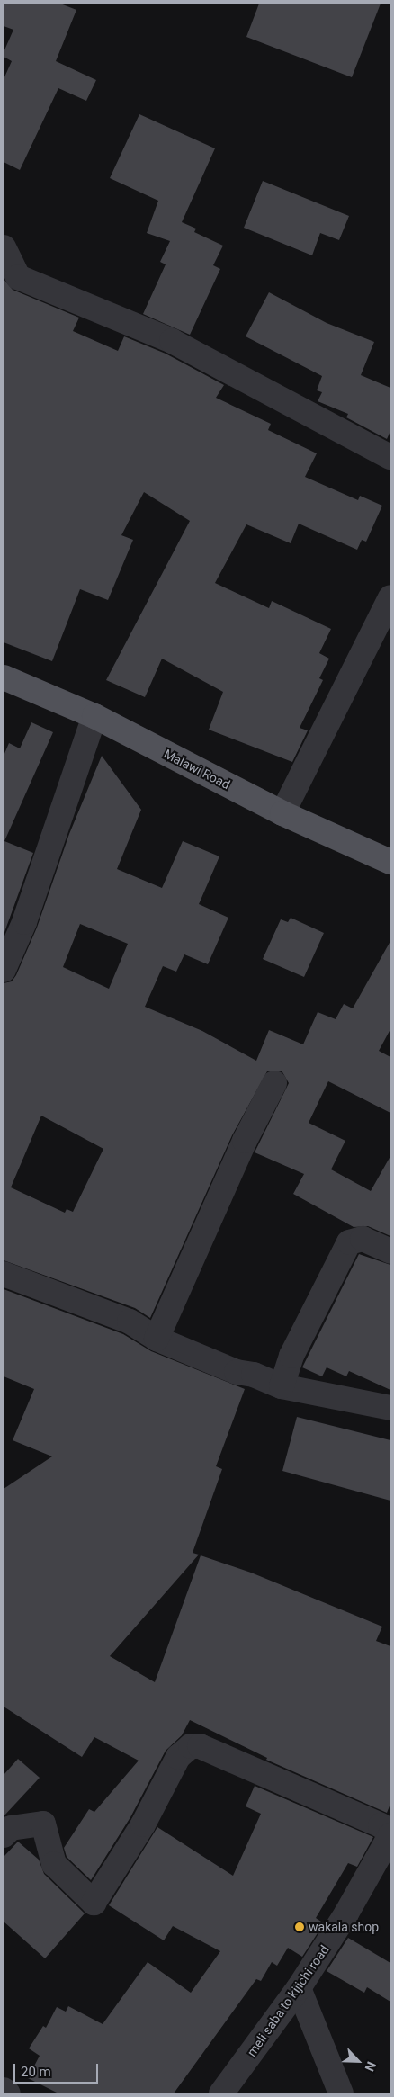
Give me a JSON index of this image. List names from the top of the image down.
{
  "streets": {
    "main road": ["Malawi Road"],
    "street": ["meli saba to kijichi road"]
  },
  "places": ["wakala shop"],
  "scale_bar": "20 m",
  "north": "bottom right"
}
